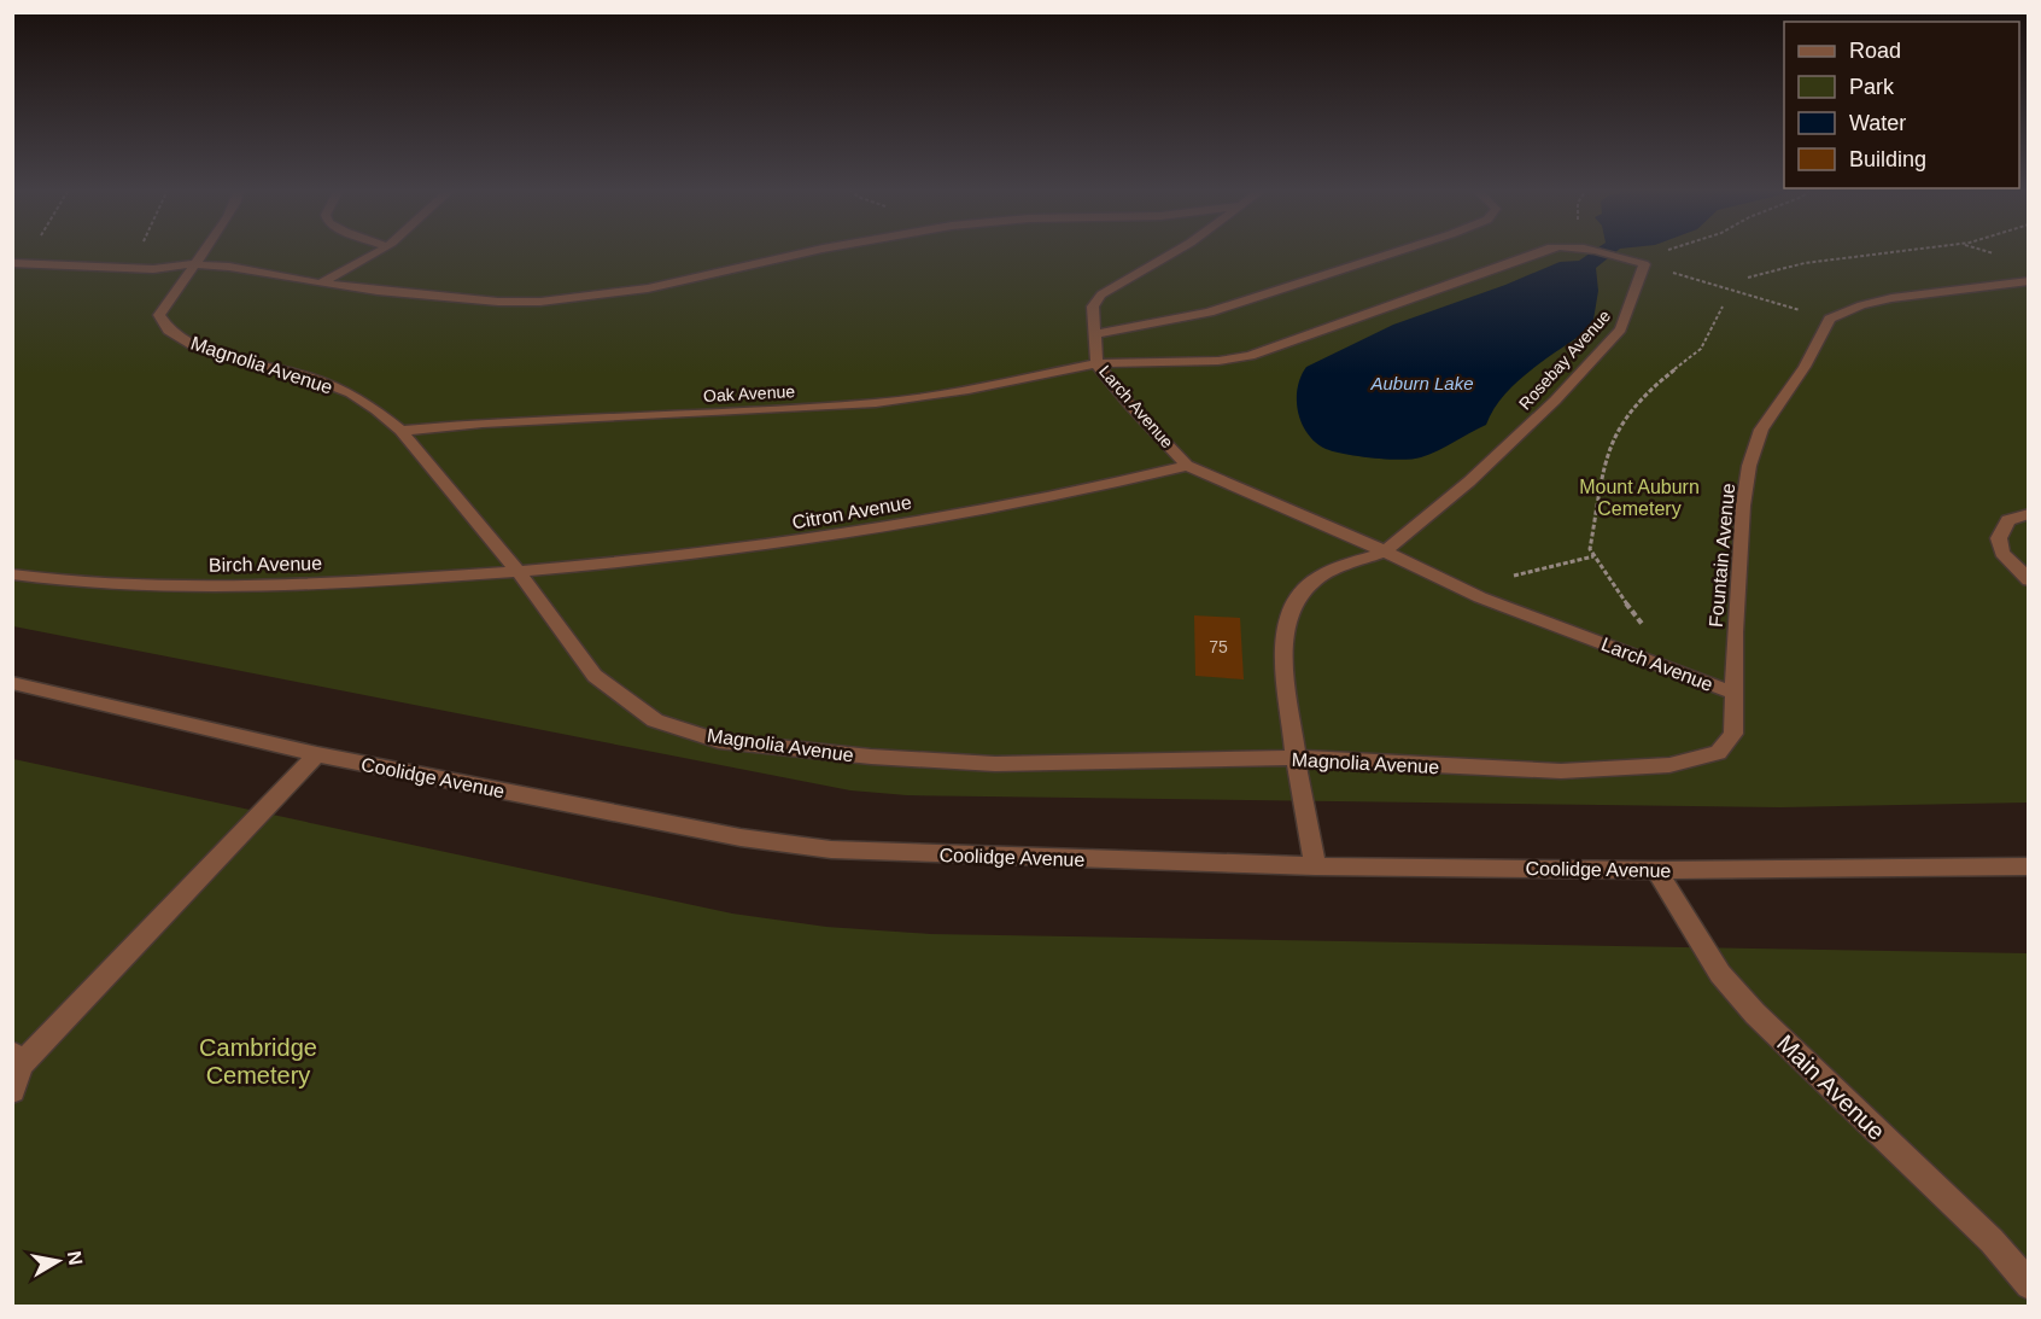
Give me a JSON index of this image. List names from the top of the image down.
{
  "streets": {
    "street": [
      "Rosebay Avenue",
      "Magnolia Avenue",
      "Oak Avenue",
      "Larch Avenue",
      "Citron Avenue",
      "Fountain Avenue",
      "Birch Avenue",
      "Coolidge Avenue",
      "Main Avenue"
    ]
  },
  "crossings": [
    ["Rosebay Avenue", "Larch Avenue"],
    ["Magnolia Avenue", "Oak Avenue"],
    ["Magnolia Avenue", "Citron Avenue"],
    ["Magnolia Avenue", "Fountain Avenue"],
    ["Magnolia Avenue", "Birch Avenue"],
    ["Oak Avenue", "Larch Avenue"],
    ["Larch Avenue", "Citron Avenue"],
    ["Larch Avenue", "Fountain Avenue"],
    ["Citron Avenue", "Birch Avenue"],
    ["Coolidge Avenue", "Main Avenue"]
  ],
  "water": ["Auburn Lake"],
  "parks": ["Mount Auburn Cemetery", "Cambridge Cemetery"],
  "house_numbers": ["75"],
  "legend": [
    "Road",
    "Park",
    "Water",
    "Building"
  ],
  "north": "right"
}
